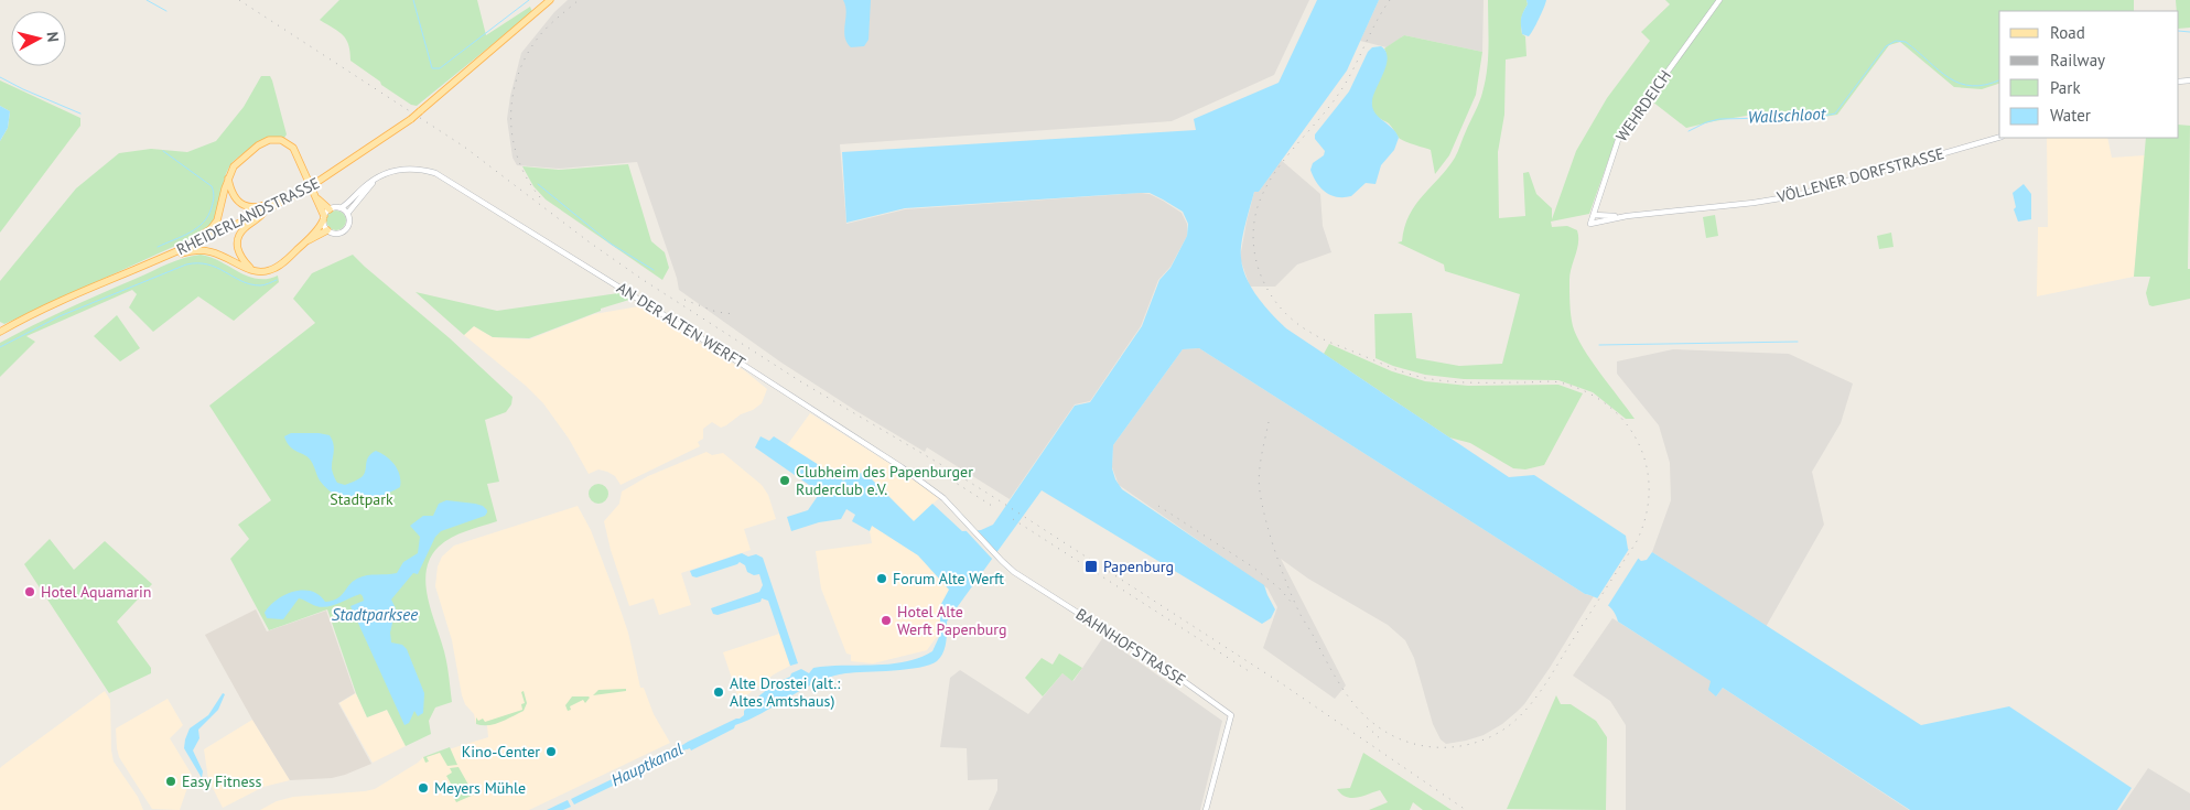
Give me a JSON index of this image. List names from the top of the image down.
{
  "streets": {
    "main road": ["RHEIDERLANDSTRASSE"],
    "street": [
      "WEHRDEICH",
      "VÖLLENER DORFSTRASSE",
      "AN DER ALTEN WERFT",
      "BAHNHOFSTRASSE"
    ]
  },
  "crossings": [
    ["WEHRDEICH", "VÖLLENER DORFSTRASSE"],
    ["AN DER ALTEN WERFT", "BAHNHOFSTRASSE"]
  ],
  "water": ["Wallschloot", "Stadtparksee", "Hauptkanal"],
  "parks": ["Stadtpark"],
  "places": {
    "other": [
      "Clubheim des Papenburger Ruderclub e.V.",
      "Forum Alte Werft",
      "Hotel Aquamarin",
      "Hotel Alte Werft Papenburg",
      "Alte Drostei (alt.: Altes Amtshaus)",
      "Kino-Center",
      "Easy Fitness",
      "Meyers Mühle"
    ],
    "transit": ["Papenburg"]
  },
  "legend": [
    "Road",
    "Railway",
    "Park",
    "Water"
  ],
  "north": "right"
}
